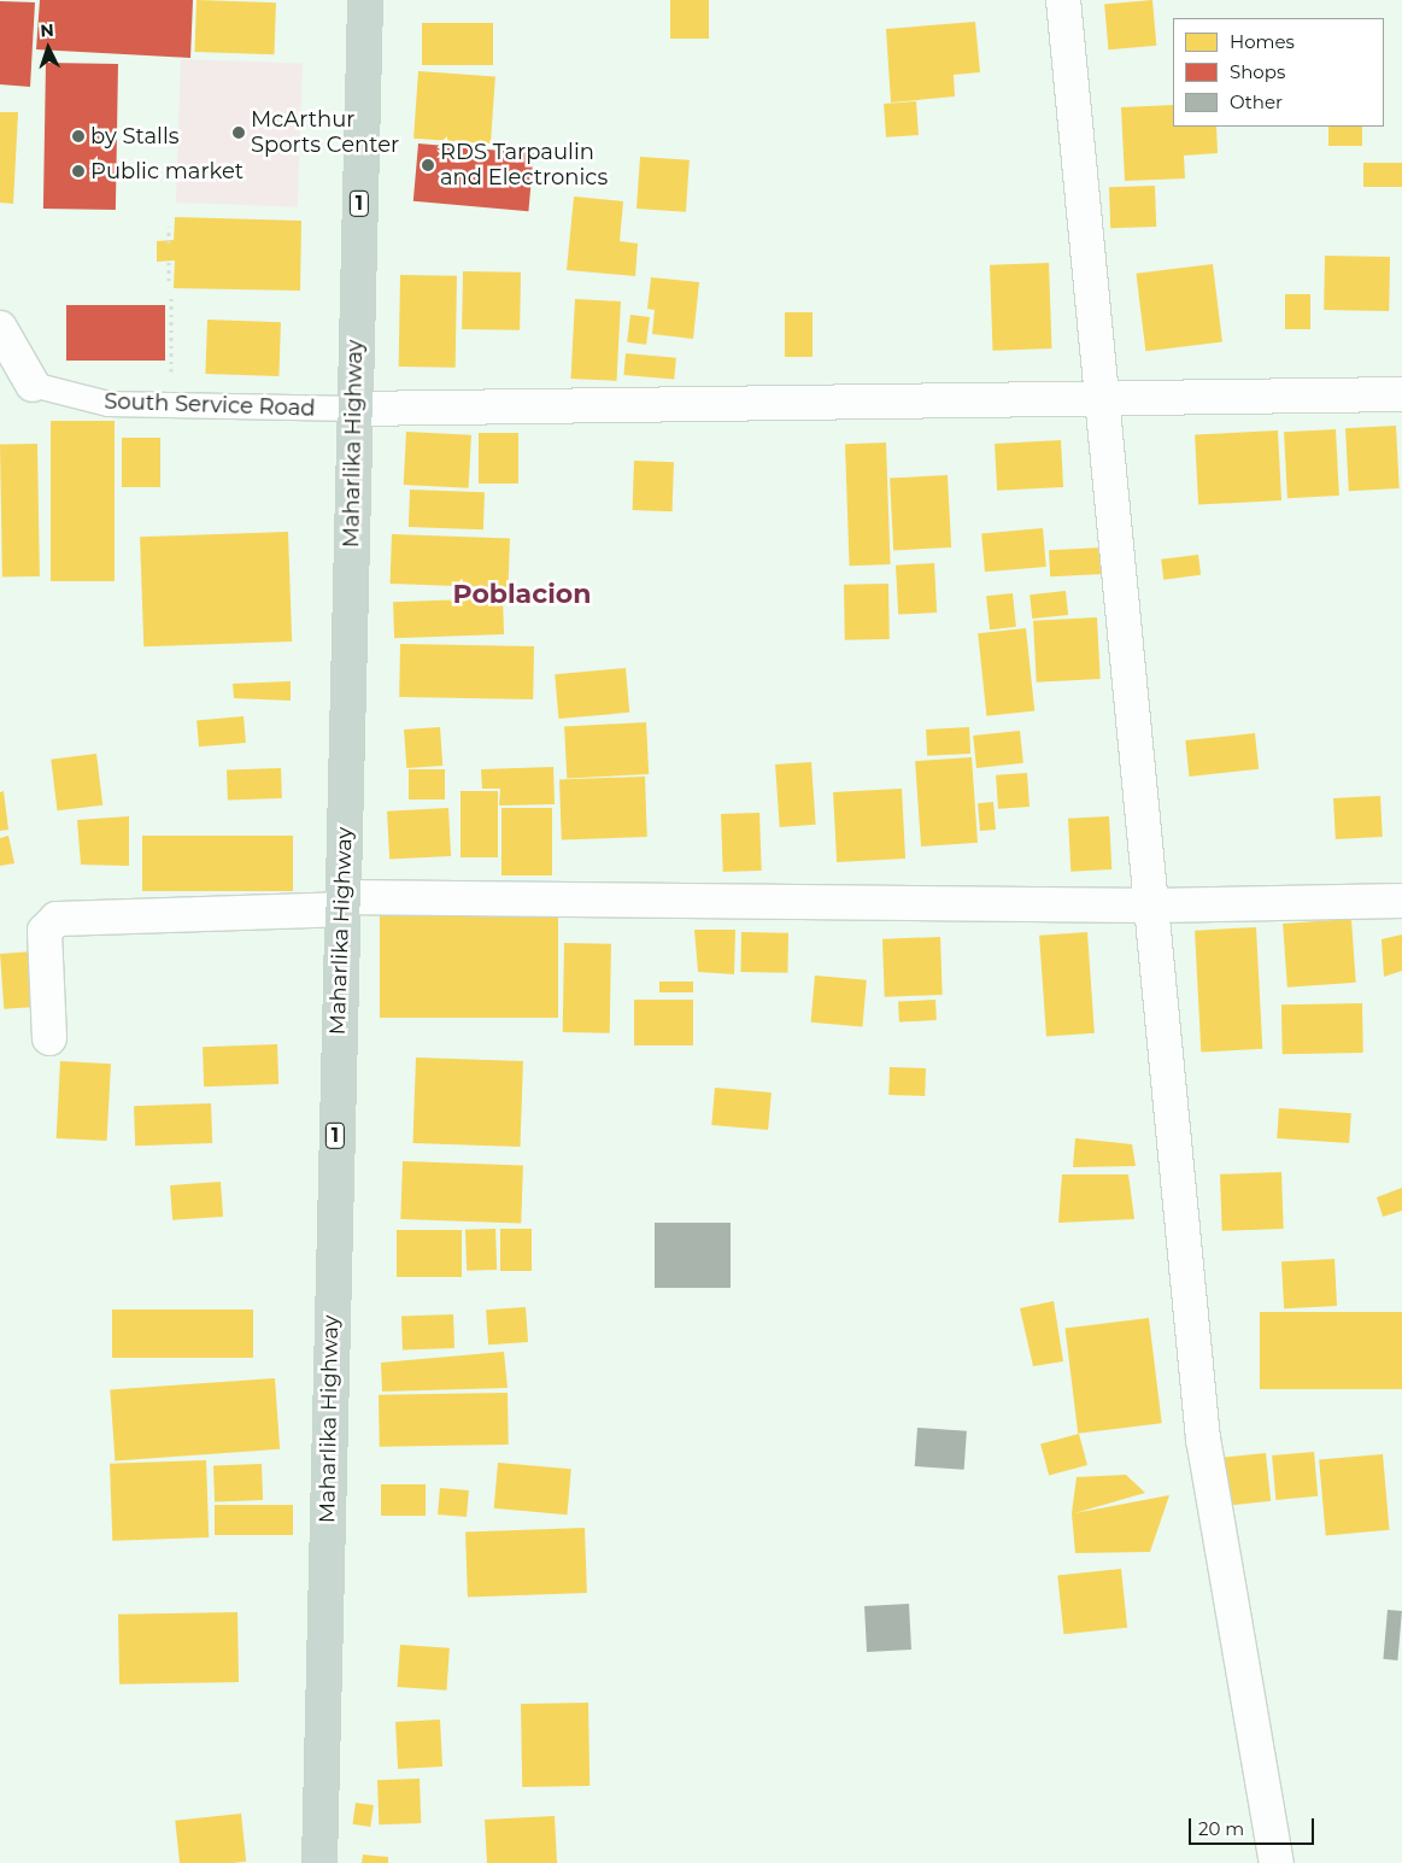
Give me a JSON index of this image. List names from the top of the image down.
{
  "streets": {
    "highway": ["1", "Maharlika Highway"],
    "lane": ["South Service Road"]
  },
  "crossings": [
    ["South Service Road", "Maharlika Highway"]
  ],
  "districts": ["Poblacion"],
  "places": [
    "McArthur Sports Center",
    "by Stalls",
    "RDS Tarpaulin and Electronics",
    "Public market"
  ],
  "legend": ["Homes", "Shops", "Other"],
  "scale_bar": "20 m",
  "north": "top"
}
